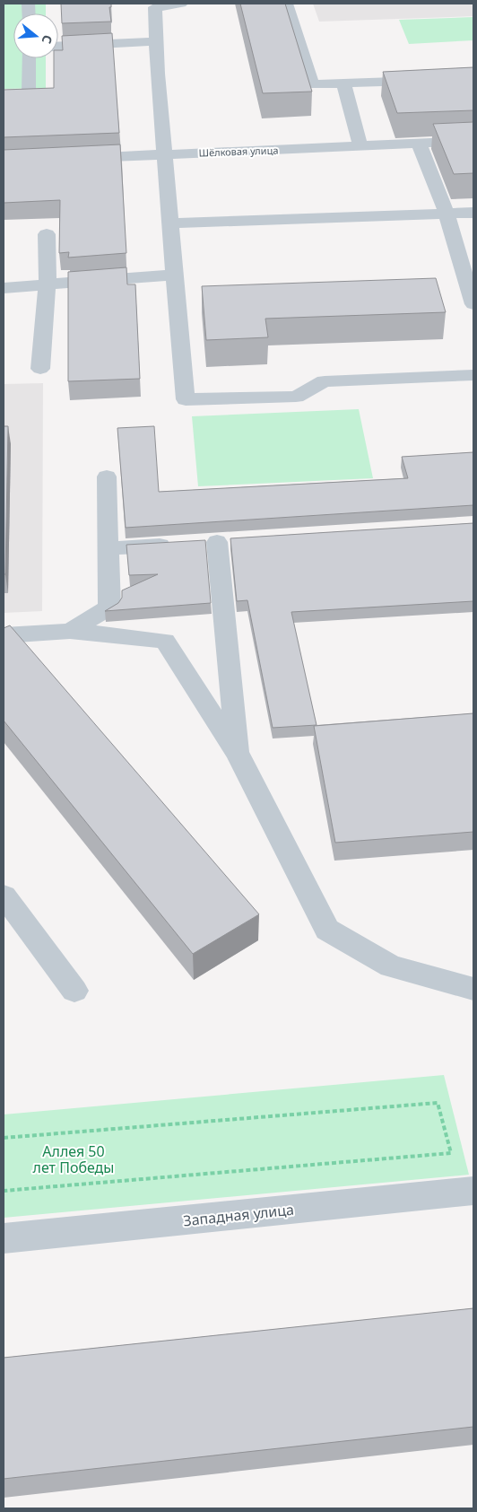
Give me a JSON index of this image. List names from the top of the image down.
{
  "streets": {
    "street": ["Шёлковая улица", "Западная улица"]
  },
  "parks": ["Аллея 50 лет Победы"],
  "north": "right"
}
